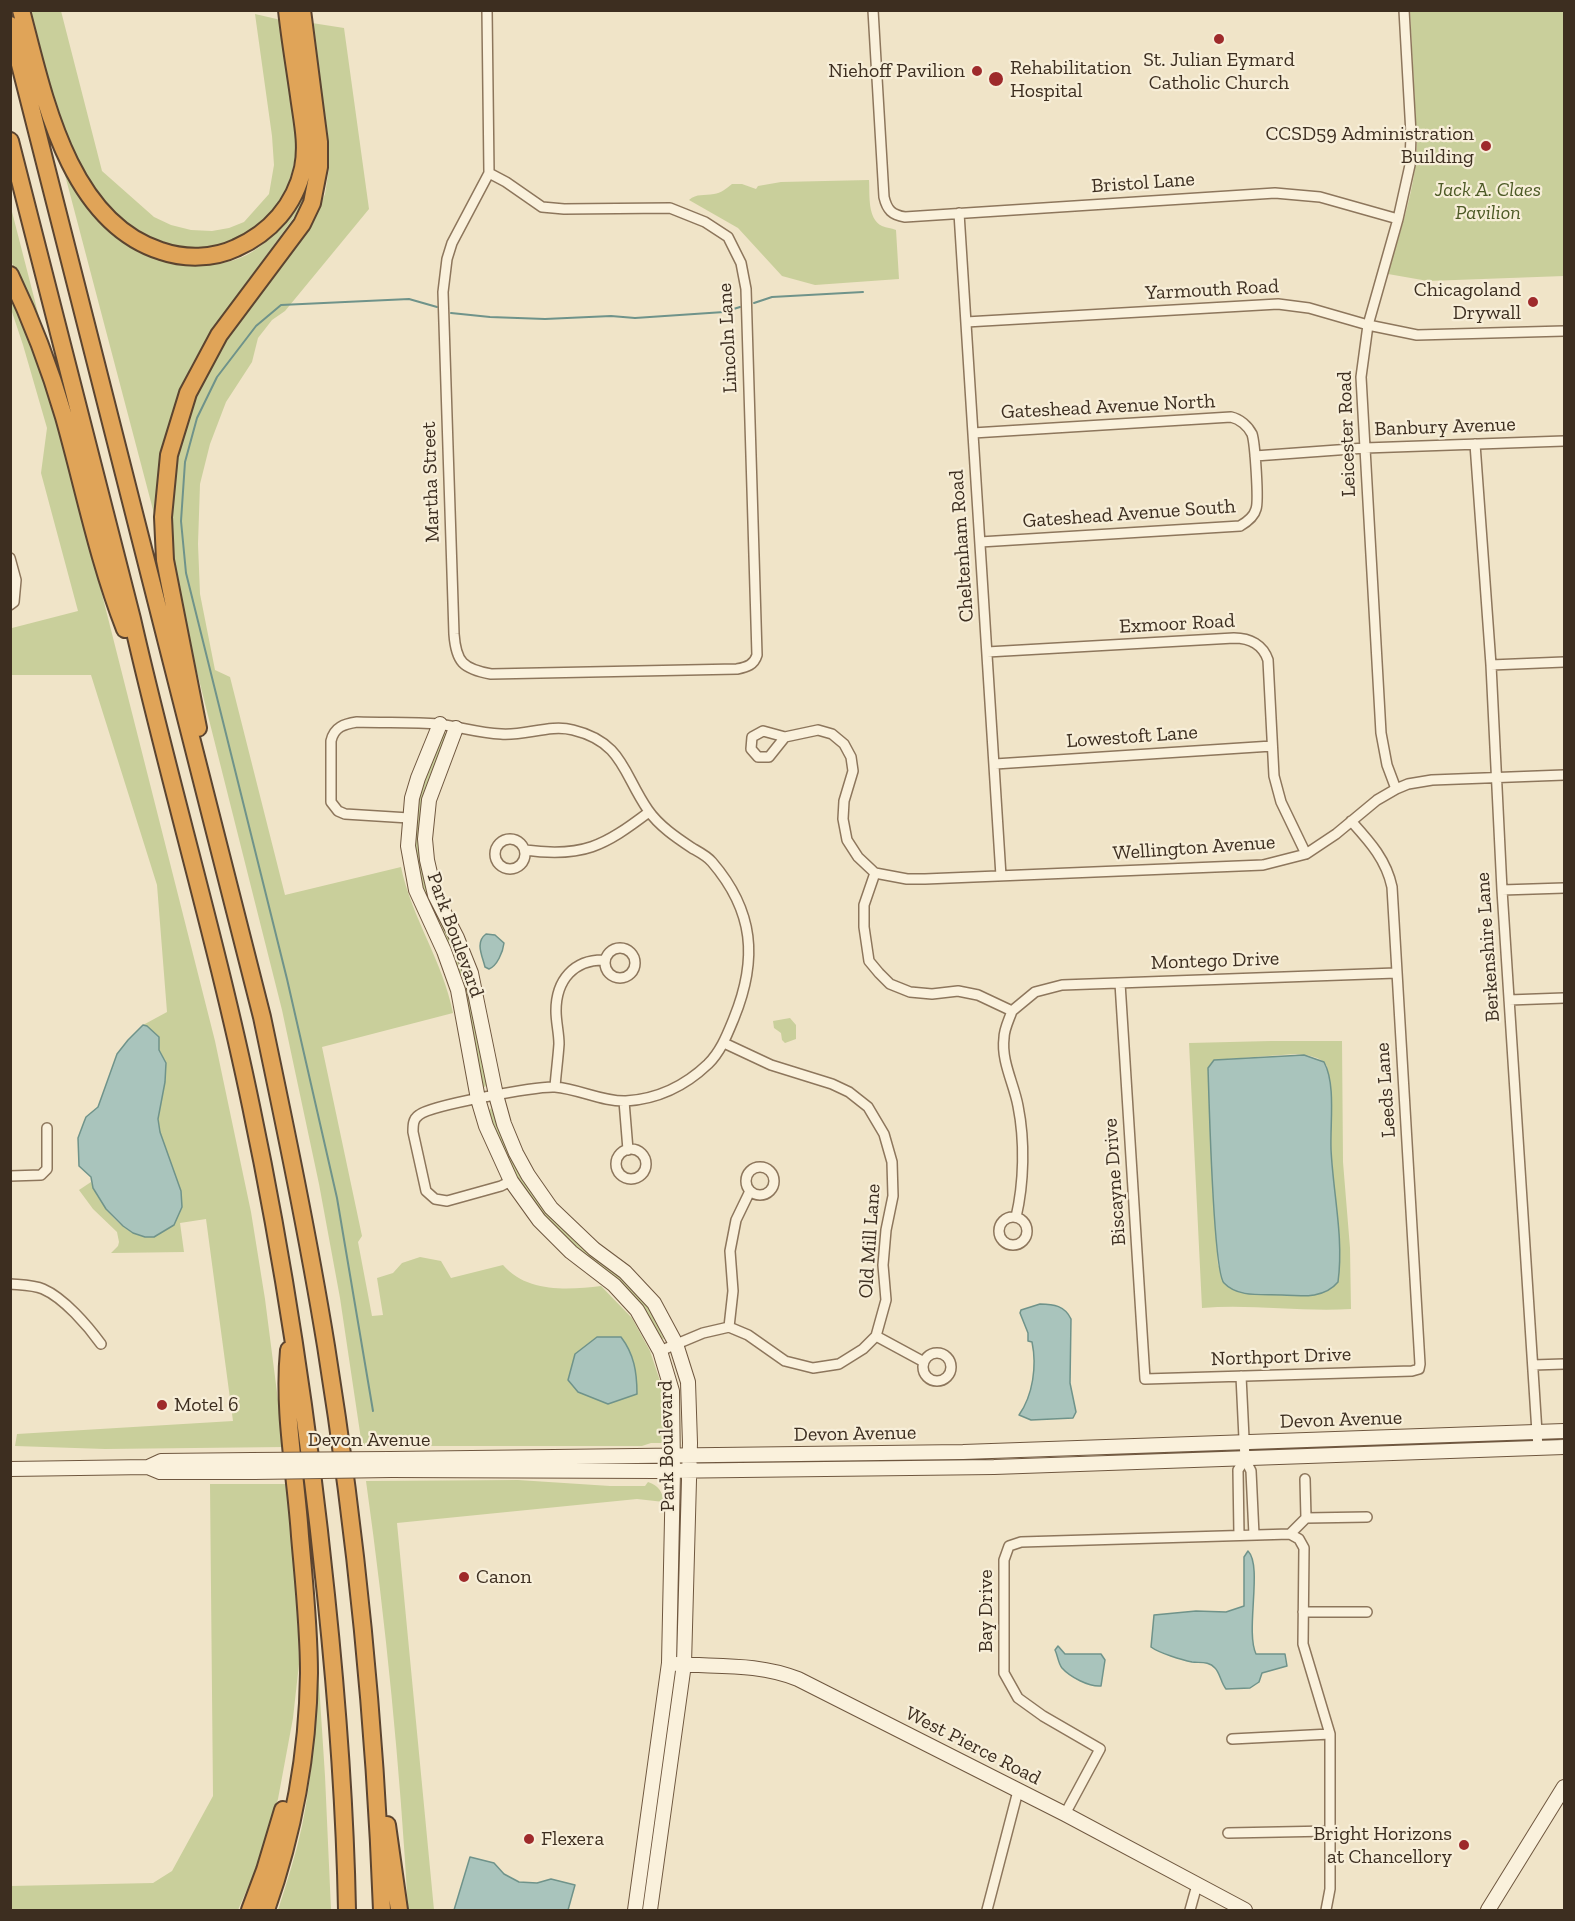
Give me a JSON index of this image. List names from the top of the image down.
{
  "streets": {
    "street": [
      "Bristol Lane",
      "Yarmouth Road",
      "Lincoln Lane",
      "Gateshead Avenue North",
      "Banbury Avenue",
      "Leicester Road",
      "Martha Street",
      "Gateshead Avenue South",
      "Cheltenham Road",
      "Exmoor Road",
      "Lowestoft Lane",
      "Wellington Avenue",
      "Park Boulevard",
      "Berkenshire Lane",
      "Montego Drive",
      "Leeds Lane",
      "Biscayne Drive",
      "Old Mill Lane",
      "Northport Drive",
      "Devon Avenue",
      "Bay Drive",
      "West Pierce Road"
    ]
  },
  "crossings": [
    ["Bristol Lane", "Leicester Road"],
    ["Bristol Lane", "Cheltenham Road"],
    ["Yarmouth Road", "Leicester Road"],
    ["Yarmouth Road", "Cheltenham Road"],
    ["Lincoln Lane", "Martha Street"],
    ["Gateshead Avenue North", "Banbury Avenue"],
    ["Gateshead Avenue North", "Gateshead Avenue South"],
    ["Gateshead Avenue North", "Cheltenham Road"],
    ["Banbury Avenue", "Leicester Road"],
    ["Banbury Avenue", "Gateshead Avenue South"],
    ["Banbury Avenue", "Berkenshire Lane"],
    ["Leicester Road", "Wellington Avenue"],
    ["Gateshead Avenue South", "Cheltenham Road"],
    ["Cheltenham Road", "Exmoor Road"],
    ["Cheltenham Road", "Lowestoft Lane"],
    ["Cheltenham Road", "Wellington Avenue"],
    ["Exmoor Road", "Lowestoft Lane"],
    ["Exmoor Road", "Wellington Avenue"],
    ["Wellington Avenue", "Berkenshire Lane"],
    ["Wellington Avenue", "Leeds Lane"],
    ["Park Boulevard", "Devon Avenue"],
    ["Park Boulevard", "West Pierce Road"],
    ["Berkenshire Lane", "Devon Avenue"],
    ["Montego Drive", "Leeds Lane"],
    ["Montego Drive", "Biscayne Drive"],
    ["Leeds Lane", "Northport Drive"],
    ["Biscayne Drive", "Northport Drive"],
    ["Bay Drive", "West Pierce Road"]
  ],
  "parks": ["Jack A. Claes Pavilion"],
  "places": [
    "St. Julian Eymard Catholic Church",
    "Niehoff Pavilion",
    "Rehabilitation Hospital",
    "CCSD59 Administration Building",
    "Chicagoland Drywall",
    "Motel 6",
    "Canon",
    "Flexera",
    "Bright Horizons at Chancellory"
  ]
}
